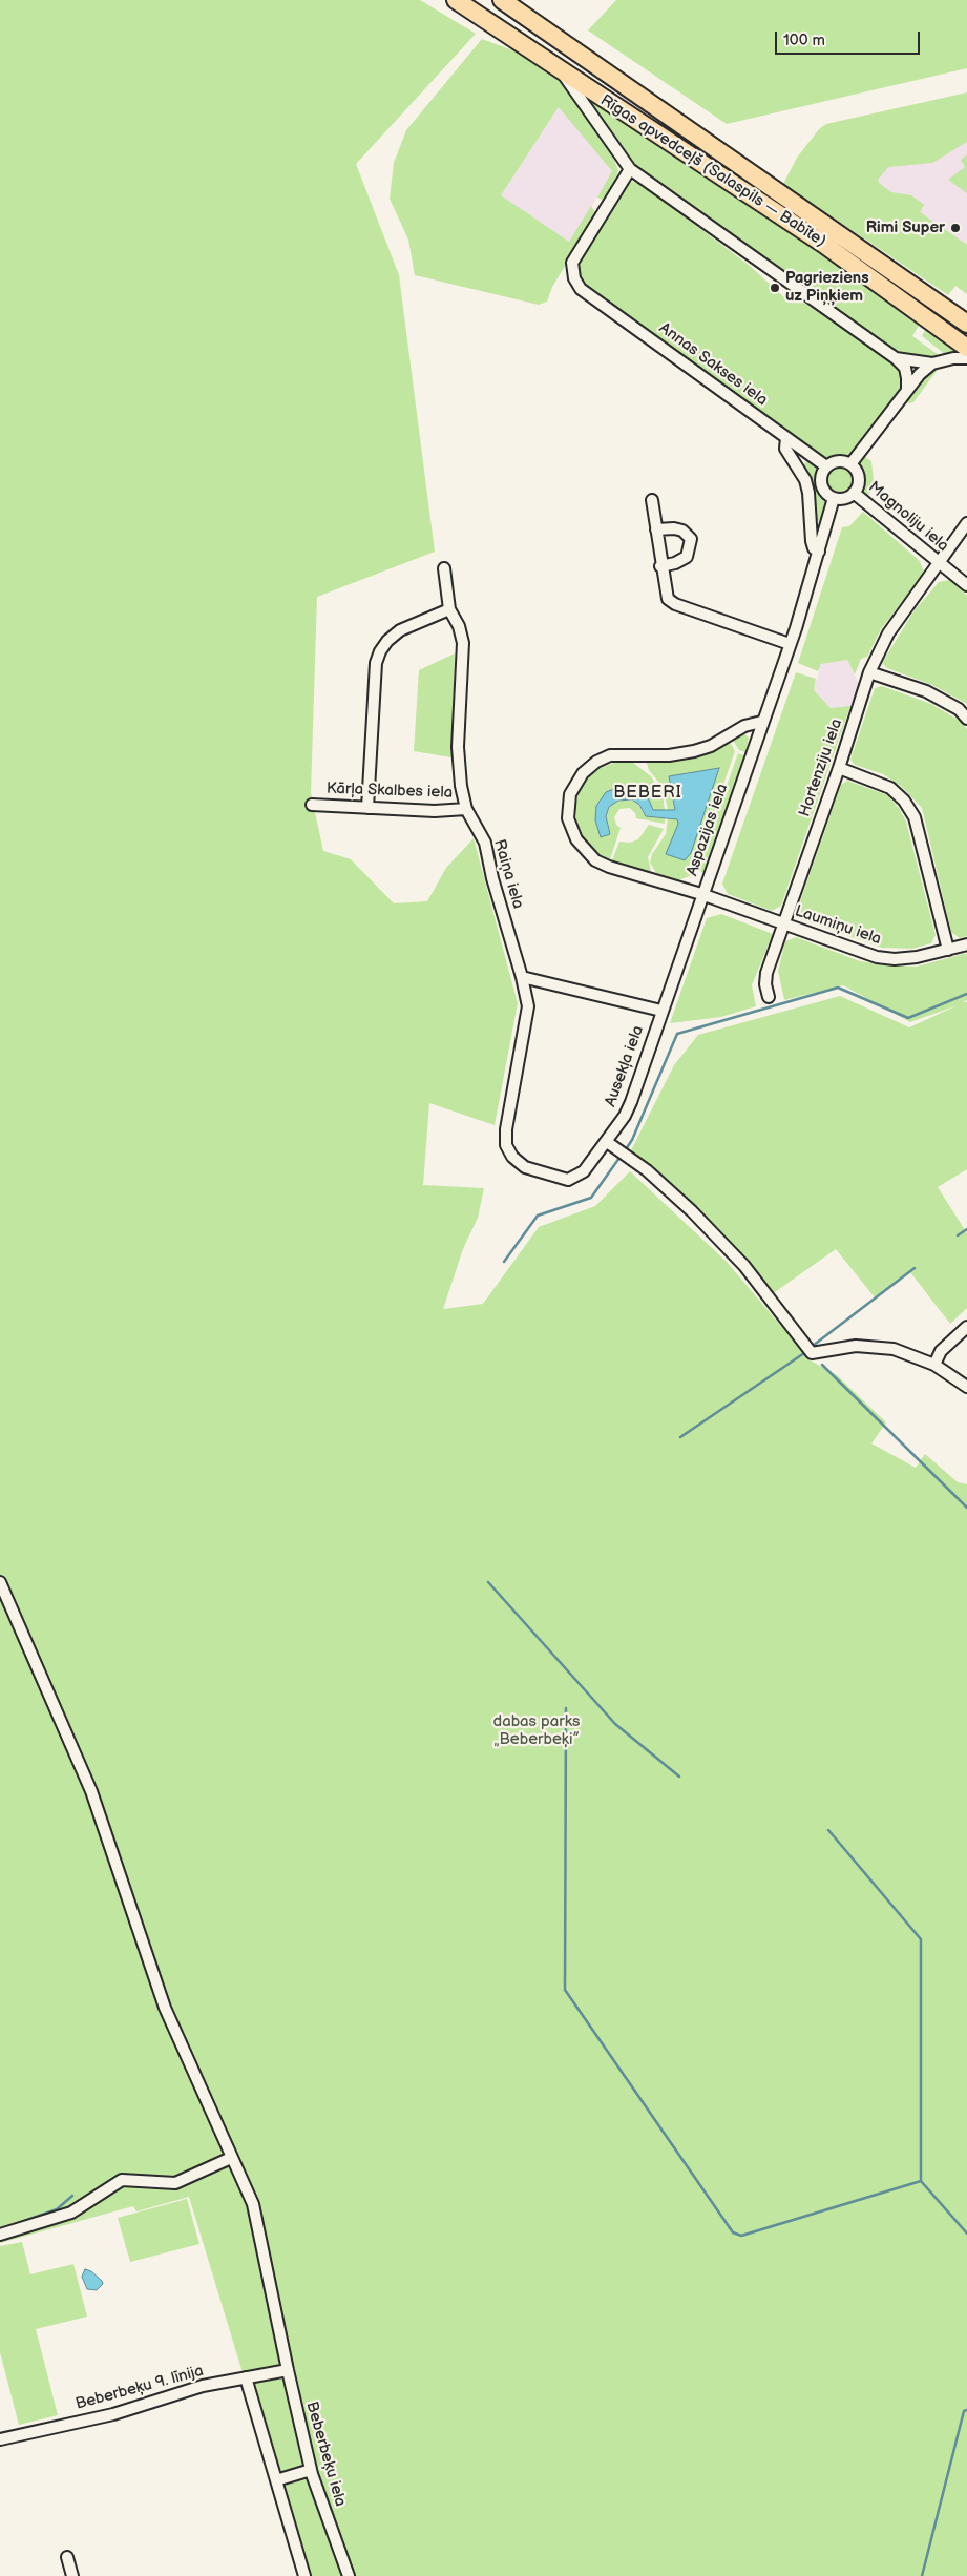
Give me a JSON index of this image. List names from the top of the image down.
{
  "streets": {
    "highway": ["Rīgas apvedceļš (Salaspils — Babīte)"],
    "street": [
      "Annas Sakses iela",
      "Magnoliju iela",
      "Hortenziju iela",
      "Kārļa Skalbes iela",
      "Aspazijas iela",
      "Raiņa iela",
      "Laumiņu iela",
      "Ausekļa iela",
      "Beberbeķu 9. līnija",
      "Beberbeķu iela"
    ]
  },
  "crossings": [
    ["Annas Sakses iela", "Magnoliju iela"],
    ["Annas Sakses iela", "Aspazijas iela"],
    ["Magnoliju iela", "Hortenziju iela"],
    ["Magnoliju iela", "Aspazijas iela"],
    ["Hortenziju iela", "Laumiņu iela"],
    ["Kārļa Skalbes iela", "Raiņa iela"],
    ["Aspazijas iela", "Laumiņu iela"],
    ["Aspazijas iela", "Ausekļa iela"],
    ["Raiņa iela", "Ausekļa iela"],
    ["Laumiņu iela", "Ausekļa iela"],
    ["Beberbeķu 9. līnija", "Beberbeķu iela"]
  ],
  "districts": ["BEBERI"],
  "parks": ["dabas parks „Beberbeķi”"],
  "places": ["Rimi Super", "Pagrieziens uz Piņķiem"],
  "scale_bar": "100 m"
}
